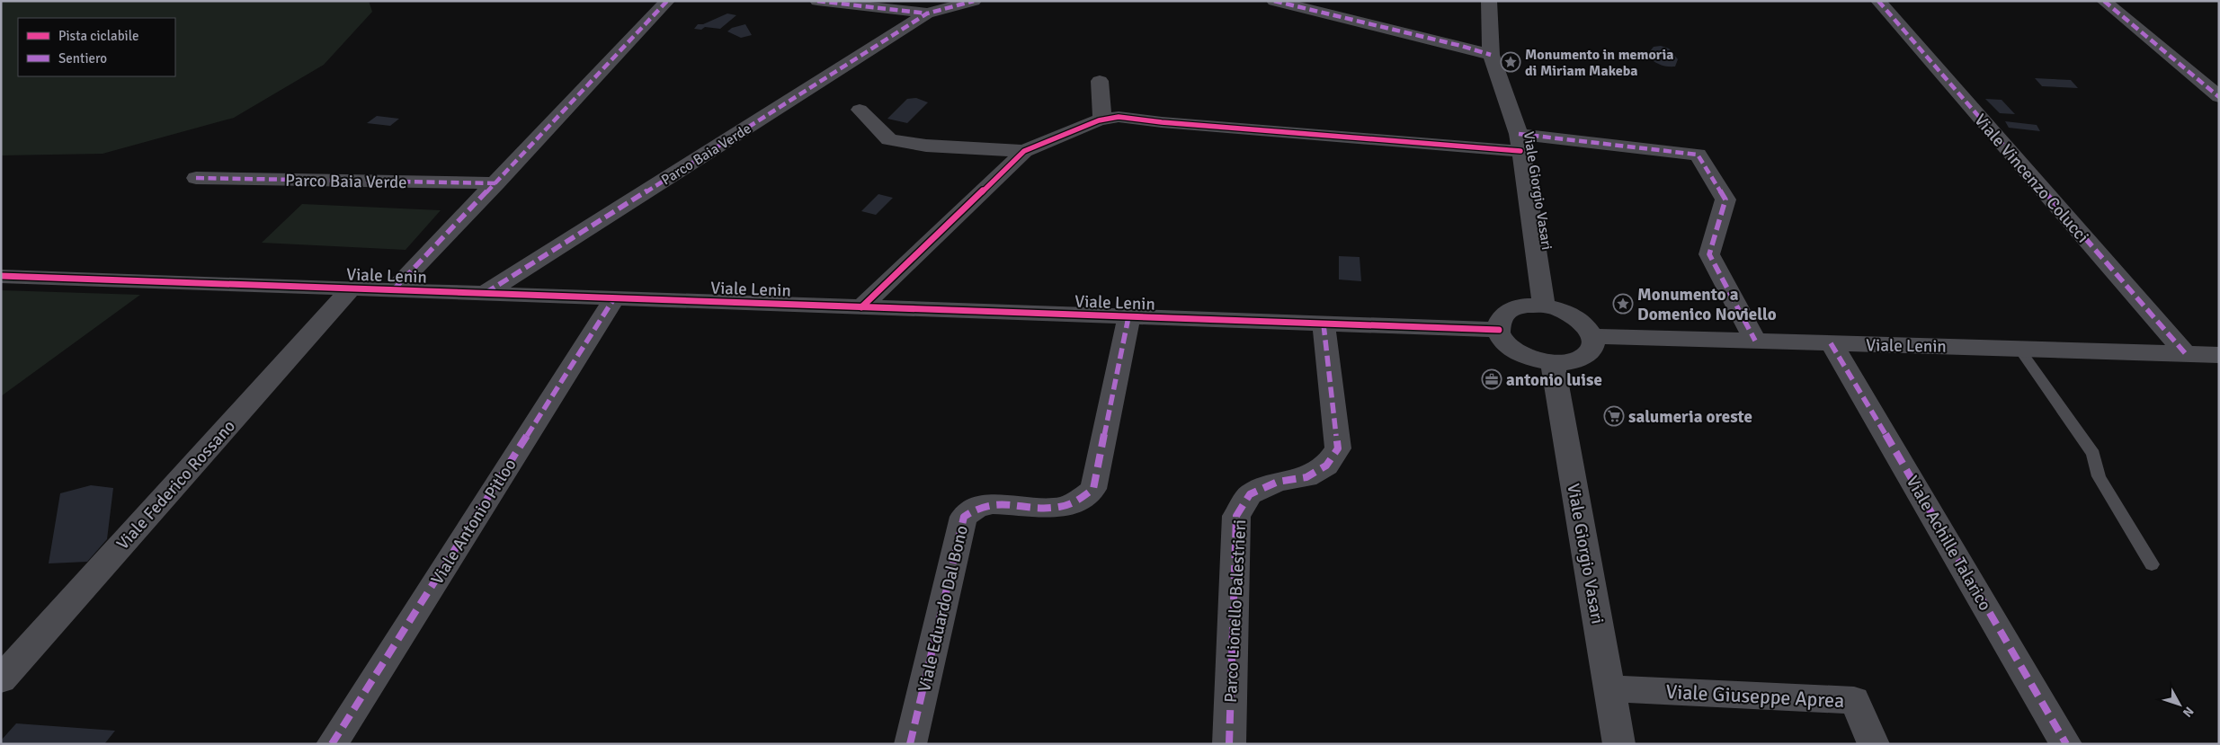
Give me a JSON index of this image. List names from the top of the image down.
{
  "streets": {
    "street": [
      "Parco Baia Verde",
      "Viale Vincenzo Colucci",
      "Viale Giorgio Vasari",
      "Viale Lenin",
      "Viale Federico Rossano",
      "Viale Antonio Pitloo",
      "Viale Achille Talarico",
      "Viale Eduardo Dal Bono",
      "Parco Lionello Balestrieri",
      "Viale Giuseppe Aprea"
    ]
  },
  "crossings": [
    ["Parco Baia Verde", "Viale Lenin"],
    ["Viale Vincenzo Colucci", "Viale Lenin"],
    ["Viale Giorgio Vasari", "Viale Lenin"],
    ["Viale Giorgio Vasari", "Viale Giuseppe Aprea"],
    ["Viale Lenin", "Viale Federico Rossano"],
    ["Viale Lenin", "Viale Antonio Pitloo"],
    ["Viale Lenin", "Viale Achille Talarico"],
    ["Viale Lenin", "Viale Eduardo Dal Bono"],
    ["Viale Lenin", "Parco Lionello Balestrieri"]
  ],
  "places": {
    "place": ["Monumento in memoria di Miriam Makeba", "Monumento a Domenico Noviello"],
    "office": ["antonio luise"],
    "supermarket": ["salumeria oreste"]
  },
  "legend": ["Pista ciclabile", "Sentiero"],
  "north": "bottom right"
}
